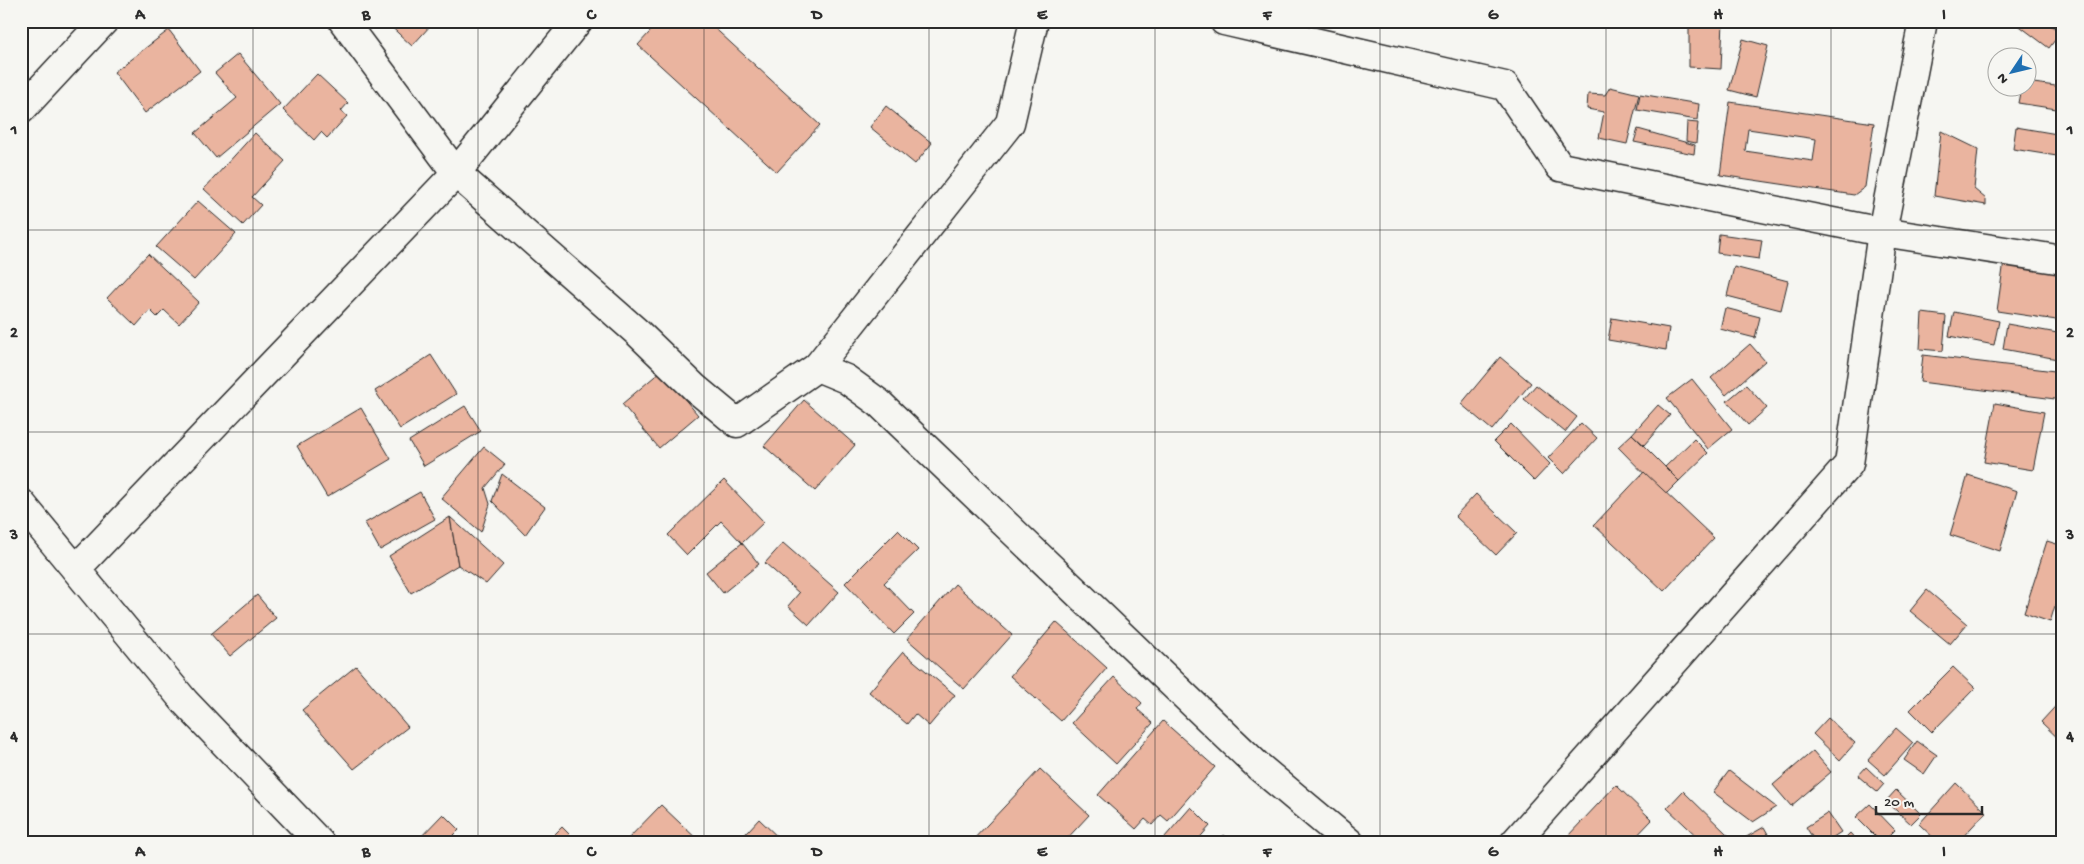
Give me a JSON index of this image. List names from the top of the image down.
{
  "scale_bar": "20 m",
  "north": "bottom left",
  "grid": {
    "columns": [
      "A",
      "B",
      "C",
      "D",
      "E",
      "F",
      "G",
      "H",
      "I"
    ],
    "rows": [
      "1",
      "2",
      "3",
      "4"
    ]
  }
}
